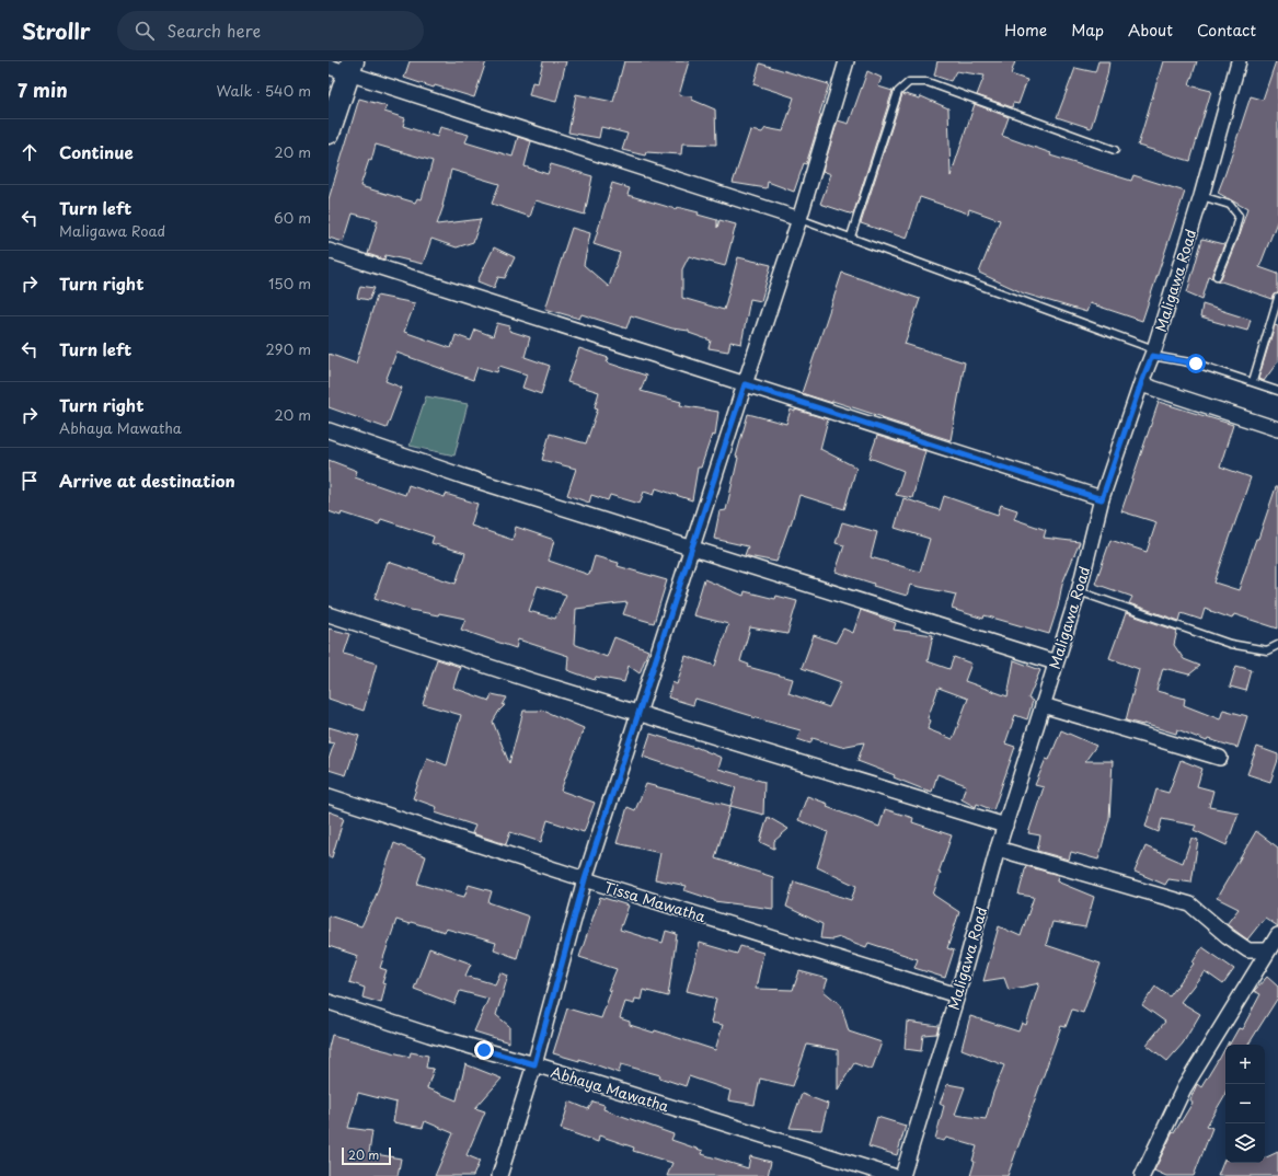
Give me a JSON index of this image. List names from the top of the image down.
{
  "streets": {
    "street": ["Maligawa Road", "Tissa Mawatha", "Abhaya Mawatha"]
  },
  "crossings": [
    ["Maligawa Road", "Tissa Mawatha"]
  ],
  "scale_bar": "20 m",
  "page": {
    "header": "Strollr",
    "search": "Search here",
    "nav": [
      "Home",
      "Map",
      "About",
      "Contact"
    ],
    "heading": ["7 min", "Walk · 540 m"],
    "list": [
      ["Continue", "20 m"],
      ["Turn left", "Maligawa Road", "60 m"],
      ["Turn right", "150 m"],
      ["Turn left", "290 m"],
      ["Turn right", "Abhaya Mawatha", "20 m"],
      "Arrive at destination"
    ],
    "map_buttons": ["+", "−"],
    "scale": "20 m"
  }
}
